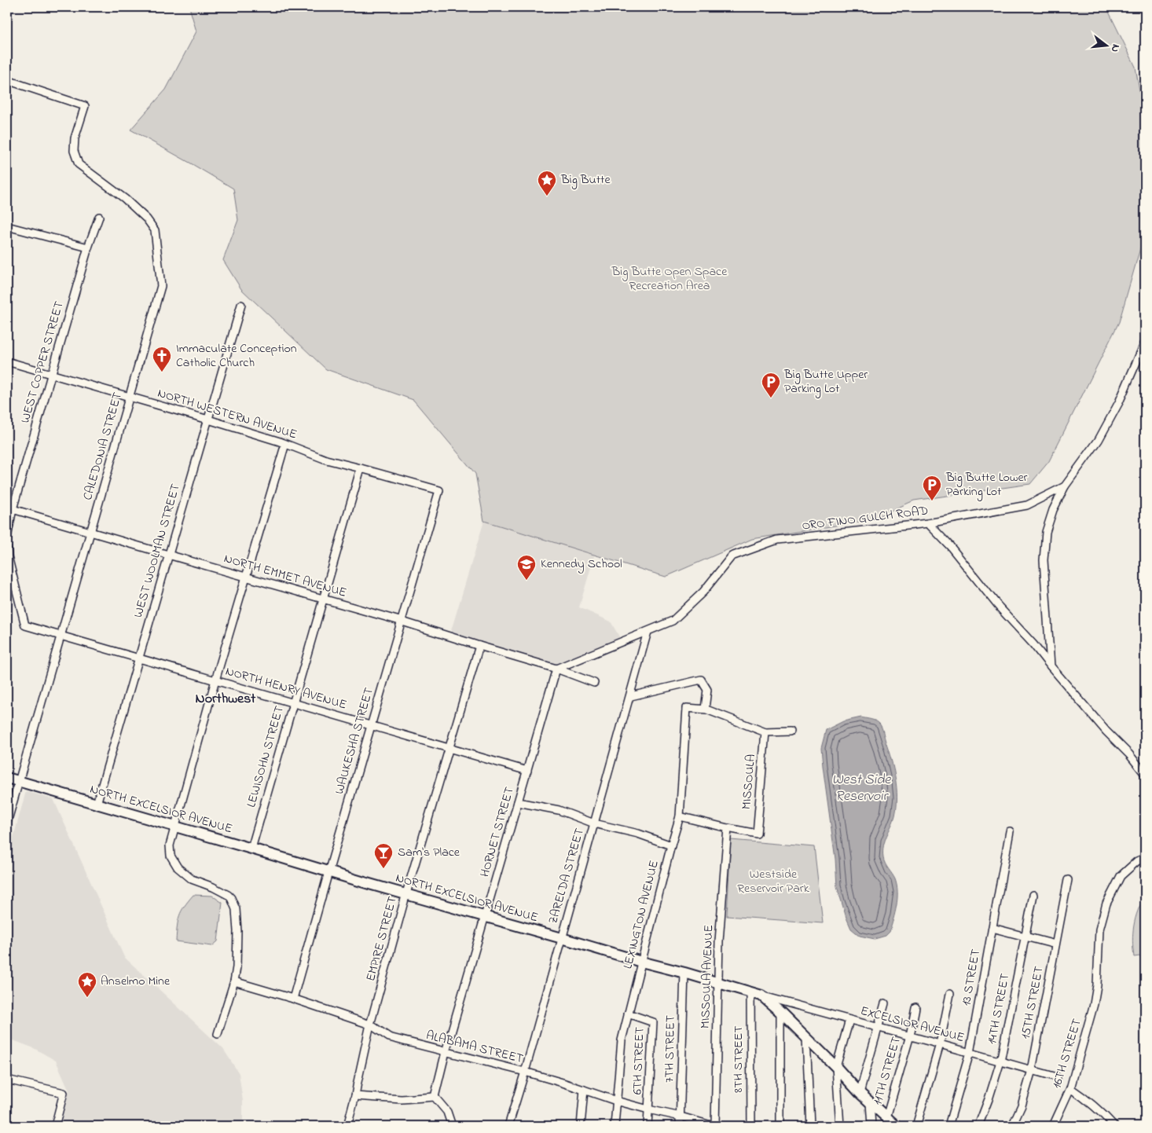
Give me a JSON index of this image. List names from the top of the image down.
{
  "streets": {
    "street": [
      "WEST COPPER STREET",
      "NORTH WESTERN AVENUE",
      "CALEDONIA STREET",
      "ORO FINO GULCH ROAD",
      "WEST WOOLMAN STREET",
      "NORTH EMMET AVENUE",
      "NORTH HENRY AVENUE",
      "WAUKESHA STREET",
      "LEWISOHN STREET",
      "MISSOULA",
      "NORTH EXCELSIOR AVENUE",
      "HORNET STREET",
      "ZARELDA STREET",
      "LEXINGTON AVENUE",
      "EMPIRE STREET",
      "MISSOULA AVENUE",
      "13 STREET",
      "15TH STREET",
      "14TH STREET",
      "EXCELSIOR AVENUE",
      "ALABAMA STREET",
      "7TH STREET",
      "16TH STREET",
      "8TH STREET",
      "6TH STREET",
      "11TH STREET"
    ]
  },
  "crossings": [
    ["WEST COPPER STREET", "NORTH WESTERN AVENUE"],
    ["WEST COPPER STREET", "NORTH EMMET AVENUE"],
    ["NORTH WESTERN AVENUE", "CALEDONIA STREET"],
    ["NORTH WESTERN AVENUE", "WEST WOOLMAN STREET"],
    ["NORTH WESTERN AVENUE", "WAUKESHA STREET"],
    ["NORTH WESTERN AVENUE", "LEWISOHN STREET"],
    ["CALEDONIA STREET", "NORTH EMMET AVENUE"],
    ["CALEDONIA STREET", "NORTH HENRY AVENUE"],
    ["CALEDONIA STREET", "NORTH EXCELSIOR AVENUE"],
    ["ORO FINO GULCH ROAD", "ZARELDA STREET"],
    ["WEST WOOLMAN STREET", "NORTH EMMET AVENUE"],
    ["WEST WOOLMAN STREET", "NORTH HENRY AVENUE"],
    ["WEST WOOLMAN STREET", "NORTH EXCELSIOR AVENUE"],
    ["NORTH EMMET AVENUE", "WAUKESHA STREET"],
    ["NORTH EMMET AVENUE", "LEWISOHN STREET"],
    ["NORTH EMMET AVENUE", "HORNET STREET"],
    ["NORTH EMMET AVENUE", "EMPIRE STREET"],
    ["NORTH HENRY AVENUE", "WAUKESHA STREET"],
    ["NORTH HENRY AVENUE", "LEWISOHN STREET"],
    ["NORTH HENRY AVENUE", "HORNET STREET"],
    ["NORTH HENRY AVENUE", "EMPIRE STREET"],
    ["WAUKESHA STREET", "NORTH EXCELSIOR AVENUE"],
    ["WAUKESHA STREET", "ALABAMA STREET"],
    ["LEWISOHN STREET", "NORTH EXCELSIOR AVENUE"],
    ["MISSOULA", "MISSOULA AVENUE"],
    ["NORTH EXCELSIOR AVENUE", "HORNET STREET"],
    ["NORTH EXCELSIOR AVENUE", "ZARELDA STREET"],
    ["NORTH EXCELSIOR AVENUE", "LEXINGTON AVENUE"],
    ["NORTH EXCELSIOR AVENUE", "EMPIRE STREET"],
    ["NORTH EXCELSIOR AVENUE", "MISSOULA AVENUE"],
    ["NORTH EXCELSIOR AVENUE", "EXCELSIOR AVENUE"],
    ["NORTH EXCELSIOR AVENUE", "7TH STREET"],
    ["NORTH EXCELSIOR AVENUE", "8TH STREET"],
    ["HORNET STREET", "ALABAMA STREET"],
    ["ZARELDA STREET", "ALABAMA STREET"],
    ["LEXINGTON AVENUE", "ALABAMA STREET"],
    ["LEXINGTON AVENUE", "6TH STREET"],
    ["EMPIRE STREET", "ALABAMA STREET"],
    ["MISSOULA AVENUE", "ALABAMA STREET"],
    ["13 STREET", "EXCELSIOR AVENUE"],
    ["15TH STREET", "EXCELSIOR AVENUE"],
    ["14TH STREET", "EXCELSIOR AVENUE"],
    ["EXCELSIOR AVENUE", "11TH STREET"],
    ["ALABAMA STREET", "7TH STREET"],
    ["ALABAMA STREET", "6TH STREET"]
  ],
  "districts": ["Northwest"],
  "water": ["West Side Reservoir"],
  "parks": ["Big Butte Open Space Recreation Area", "Westside Reservoir Park"],
  "places": {
    "place": ["Big Butte", "Anselmo Mine"],
    "church": ["Immaculate Conception Catholic Church"],
    "parking": ["Big Butte Upper Parking Lot", "Big Butte Lower Parking Lot"],
    "school or university": ["Kennedy School"],
    "bar": ["Sam's Place"]
  },
  "north": "right"
}
